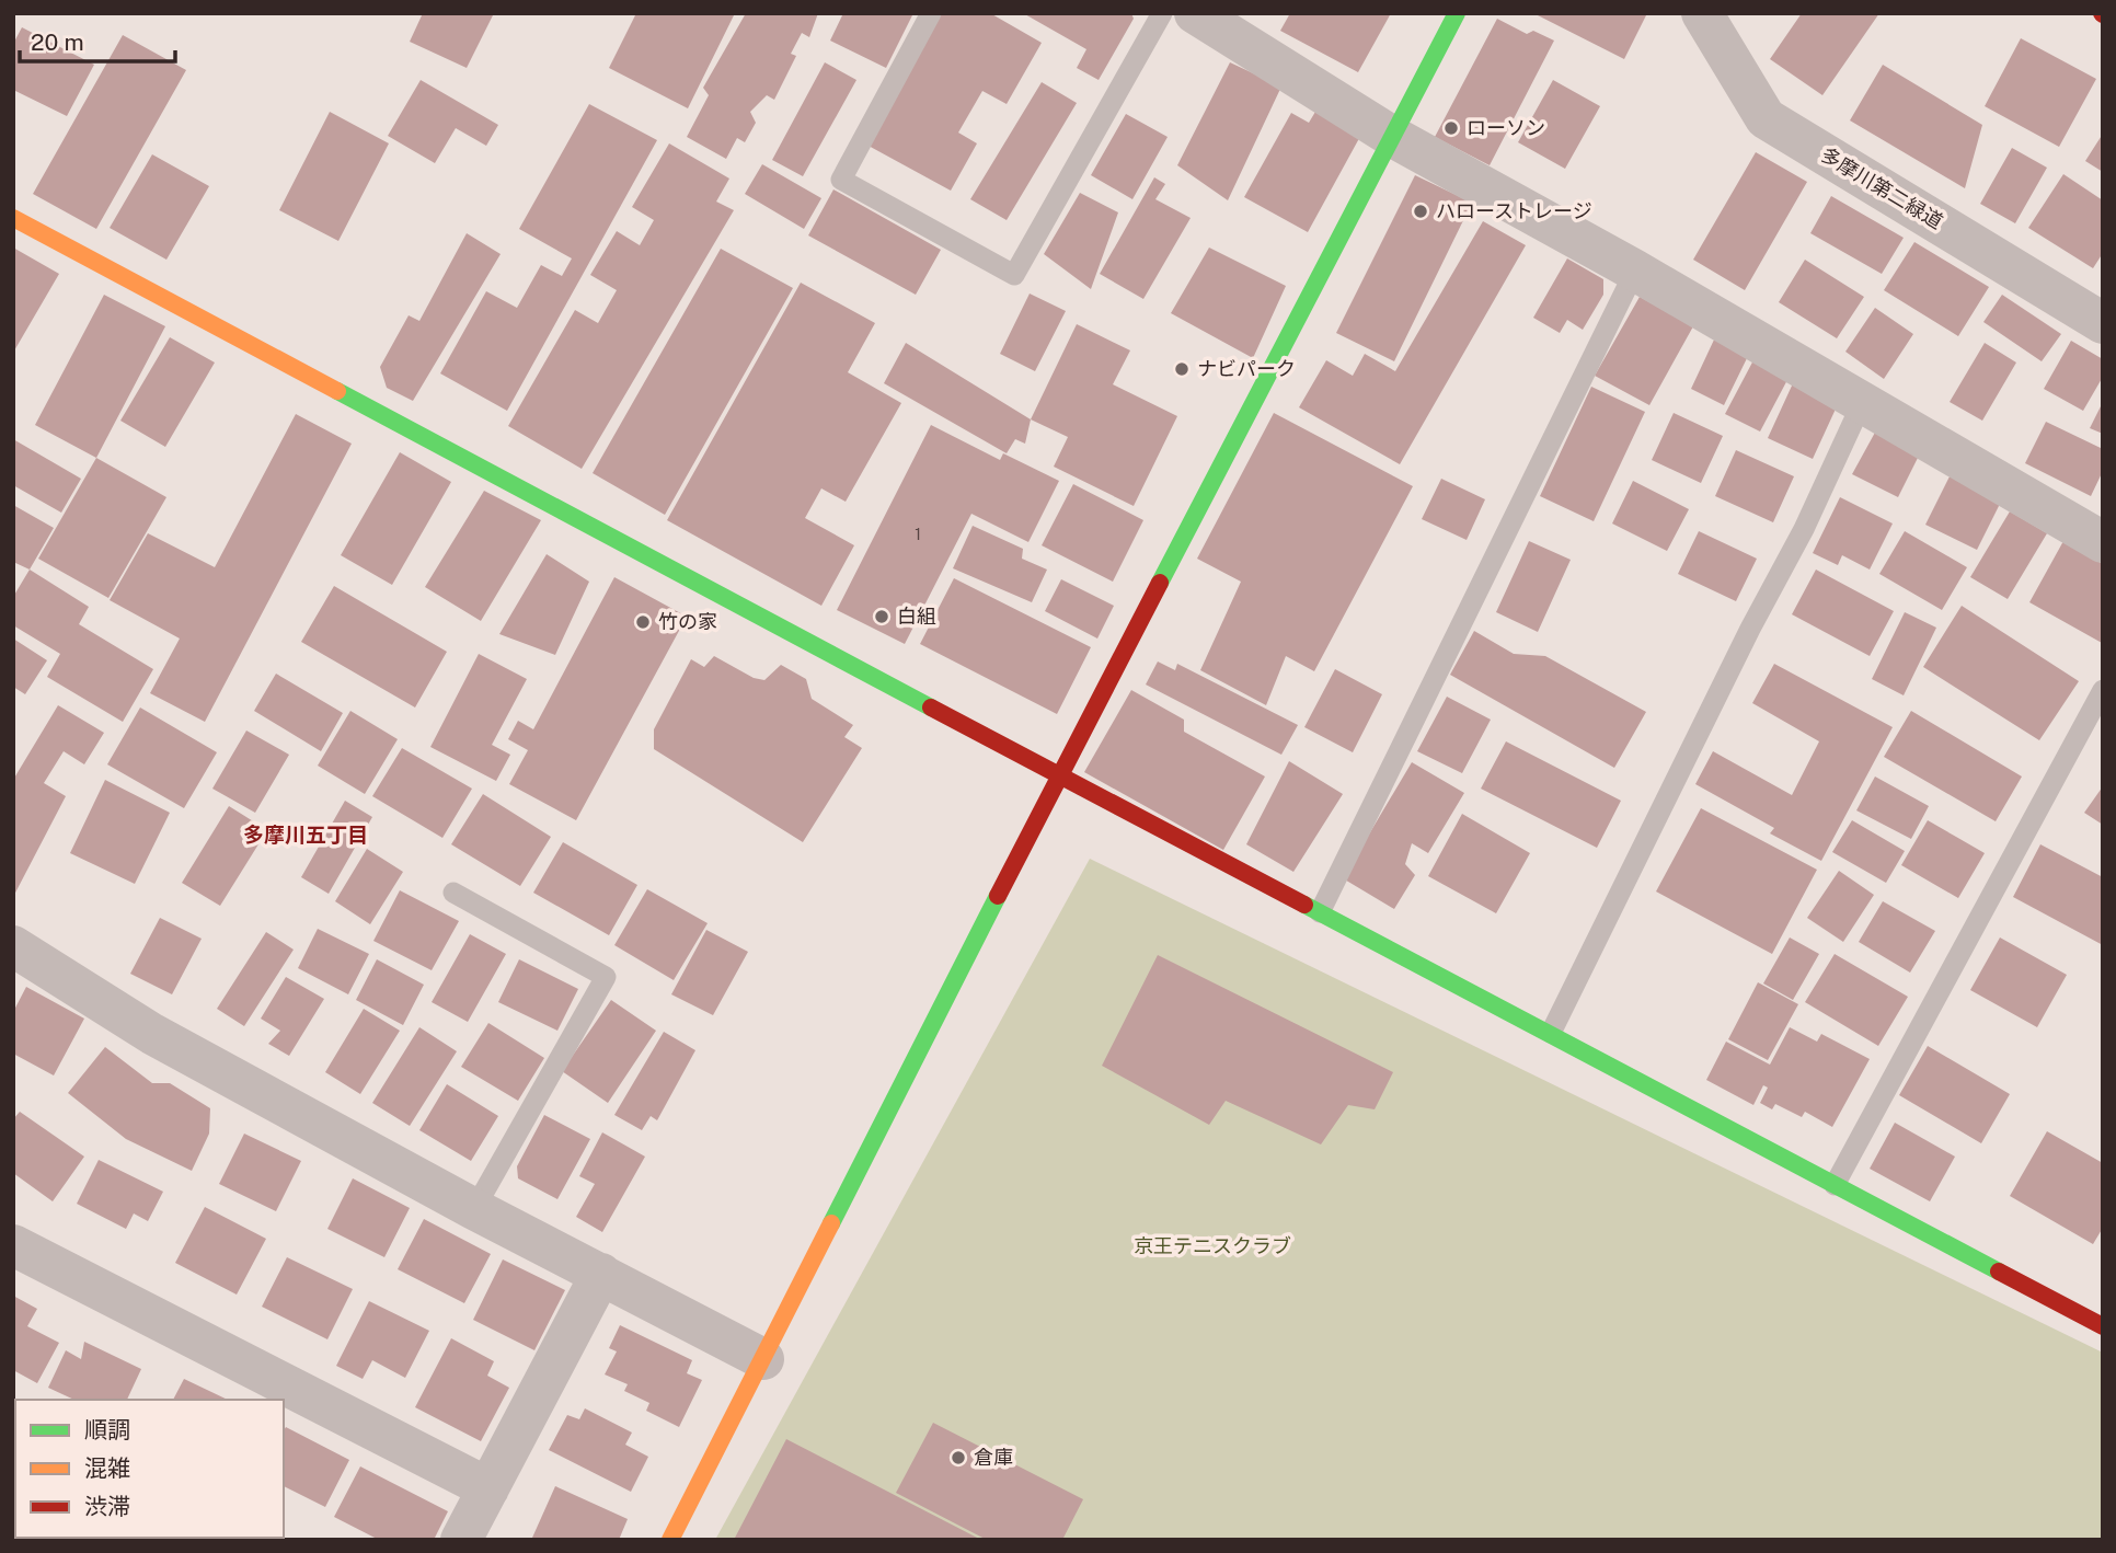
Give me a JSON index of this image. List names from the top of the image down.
{
  "streets": {
    "street": ["多摩川第二緑道"]
  },
  "districts": ["多摩川五丁目"],
  "parks": ["京王テニスクラブ"],
  "places": [
    "ローソン",
    "ハローストレージ",
    "ナビパーク",
    "白組",
    "竹の家",
    "倉庫"
  ],
  "house_numbers": ["1"],
  "legend": ["順調", "混雑", "渋滞"],
  "scale_bar": "20 m"
}
